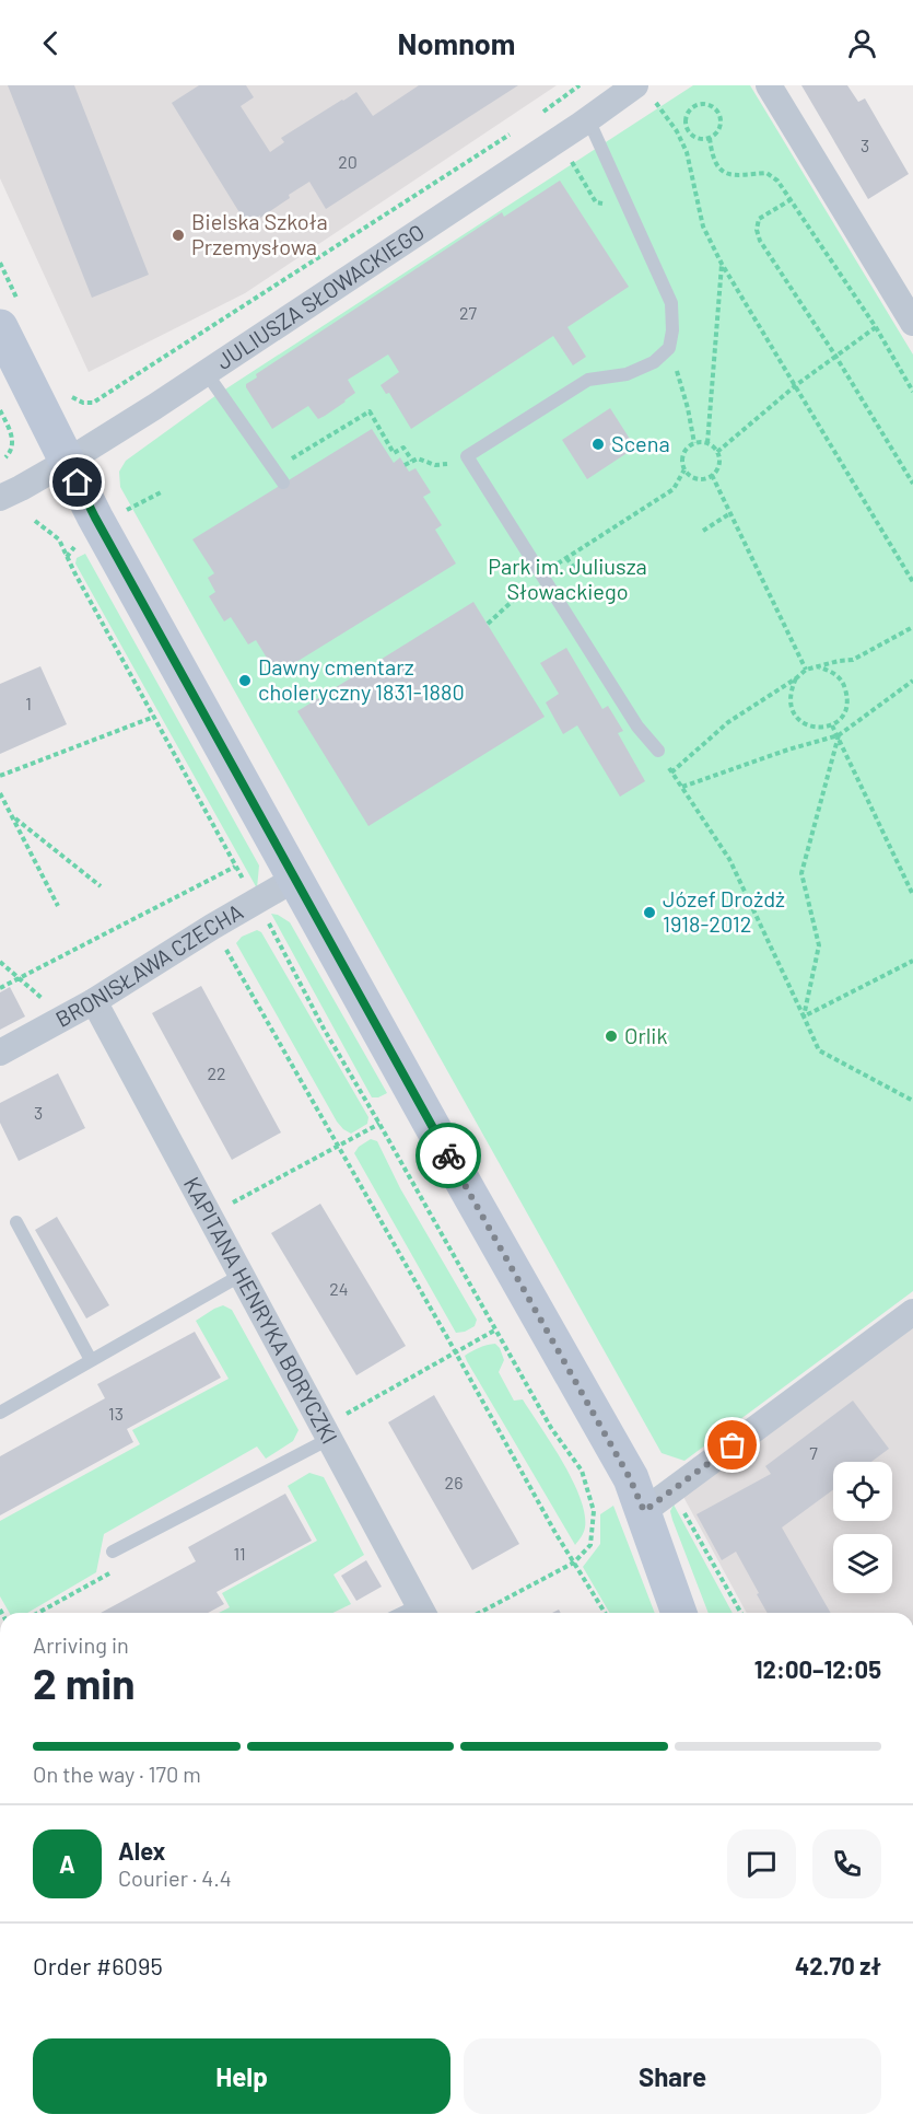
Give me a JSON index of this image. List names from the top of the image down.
{
  "streets": {
    "street": ["JULIUSZA SŁOWACKIEGO", "BRONISŁAWA CZECHA", "KAPITANA HENRYKA BORYCZKI"]
  },
  "crossings": [
    ["BRONISŁAWA CZECHA", "KAPITANA HENRYKA BORYCZKI"]
  ],
  "parks": ["Park im. Juliusza Słowackiego"],
  "places": [
    "Bielska Szkoła Przemysłowa",
    "Scena",
    "Dawny cmentarz choleryczny 1831-1880",
    "Józef Drożdż 1918-2012",
    "Orlik"
  ],
  "house_numbers": [
    "3",
    "20",
    "27",
    "1",
    "22",
    "3",
    "24",
    "13",
    "7",
    "26",
    "11"
  ],
  "page": {
    "header": "Nomnom",
    "heading": ["2 min", "Arriving in", "12:00–12:05"],
    "panel": [
      "Alex",
      "Courier · 4.4",
      "Order #6095",
      "42.70 zł"
    ],
    "bar": "On the way · 170 m",
    "round": "A",
    "buttons": ["Help", "Share"]
  }
}
